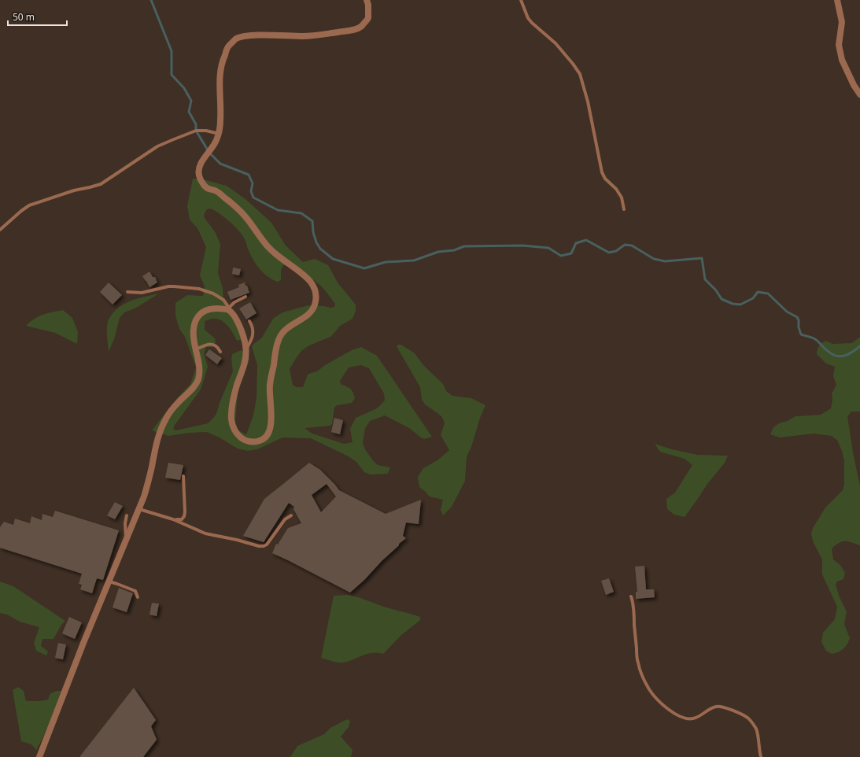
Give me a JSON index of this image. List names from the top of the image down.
{
  "scale_bar": "50 m"
}
